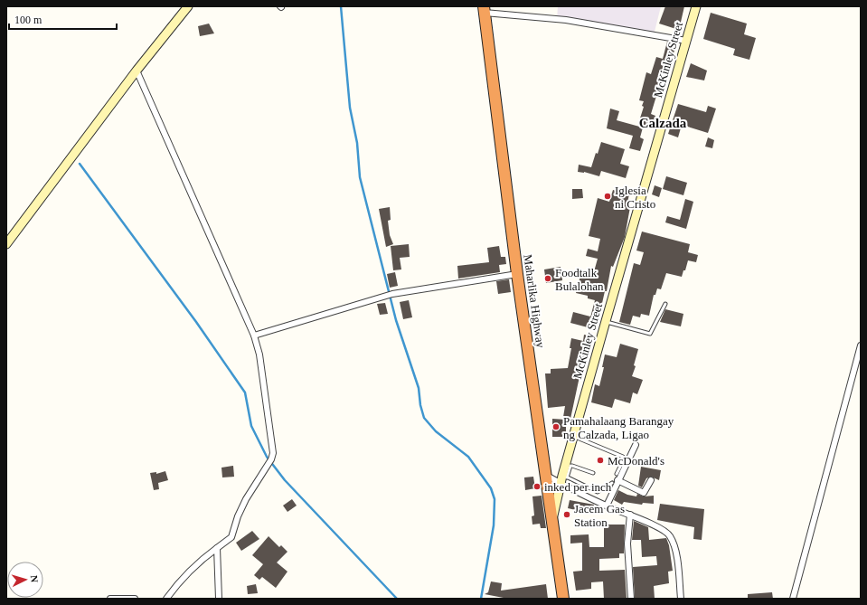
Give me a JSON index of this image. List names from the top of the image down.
{
  "streets": {
    "highway": ["Maharlika Highway"],
    "main road": ["McKinley Street"]
  },
  "crossings": [
    ["McKinley Street", "Maharlika Highway"]
  ],
  "districts": ["Calzada"],
  "places": [
    "Iglesia ni Cristo",
    "Foodtalk Bulalohan",
    "Pamahalaang Barangay ng Calzada, Ligao",
    "McDonald's",
    "inked per inch",
    "Jacem Gas Station"
  ],
  "scale_bar": "100 m",
  "north": "right"
}
